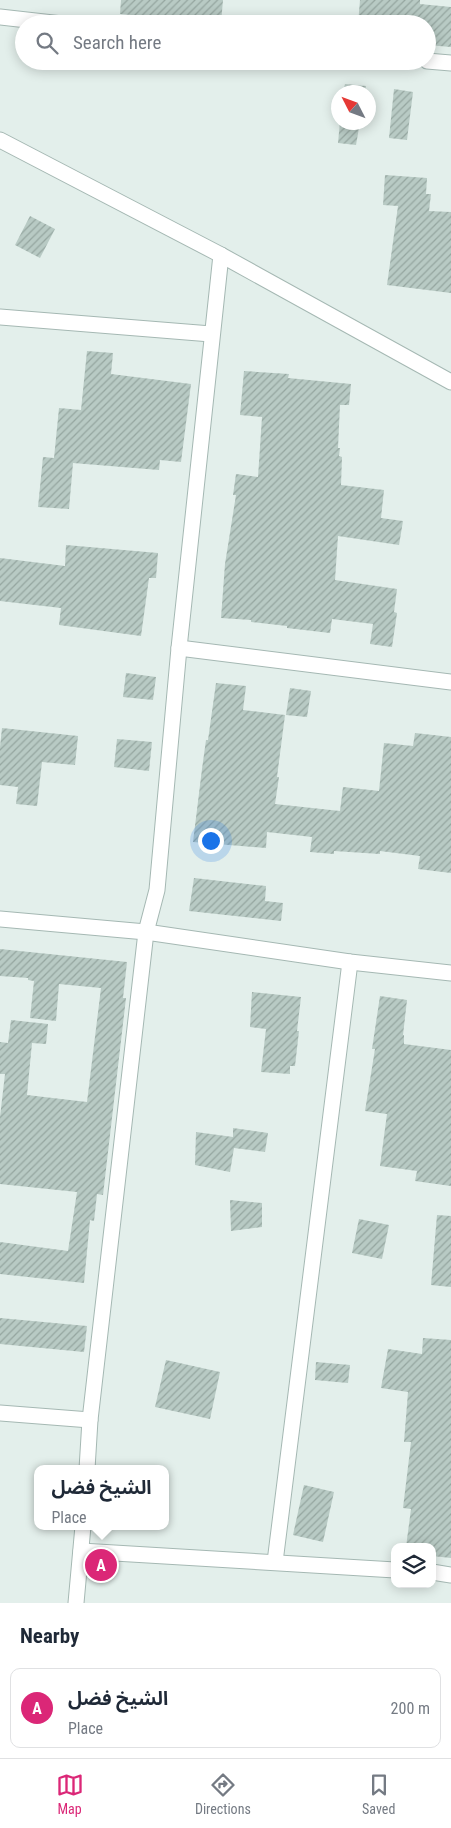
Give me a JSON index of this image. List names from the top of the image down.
{
  "north": "top left",
  "page": {
    "search": "Search here",
    "popup": ["الشيخ فضل", "Place"],
    "pins": "A",
    "heading": "Nearby",
    "list": [
      {
        "mark": "A",
        "name": "الشيخ فضل",
        "note": "Place",
        "value": "200 m"
      }
    ],
    "nav": ["Map", "Directions", "Saved"]
  }
}
